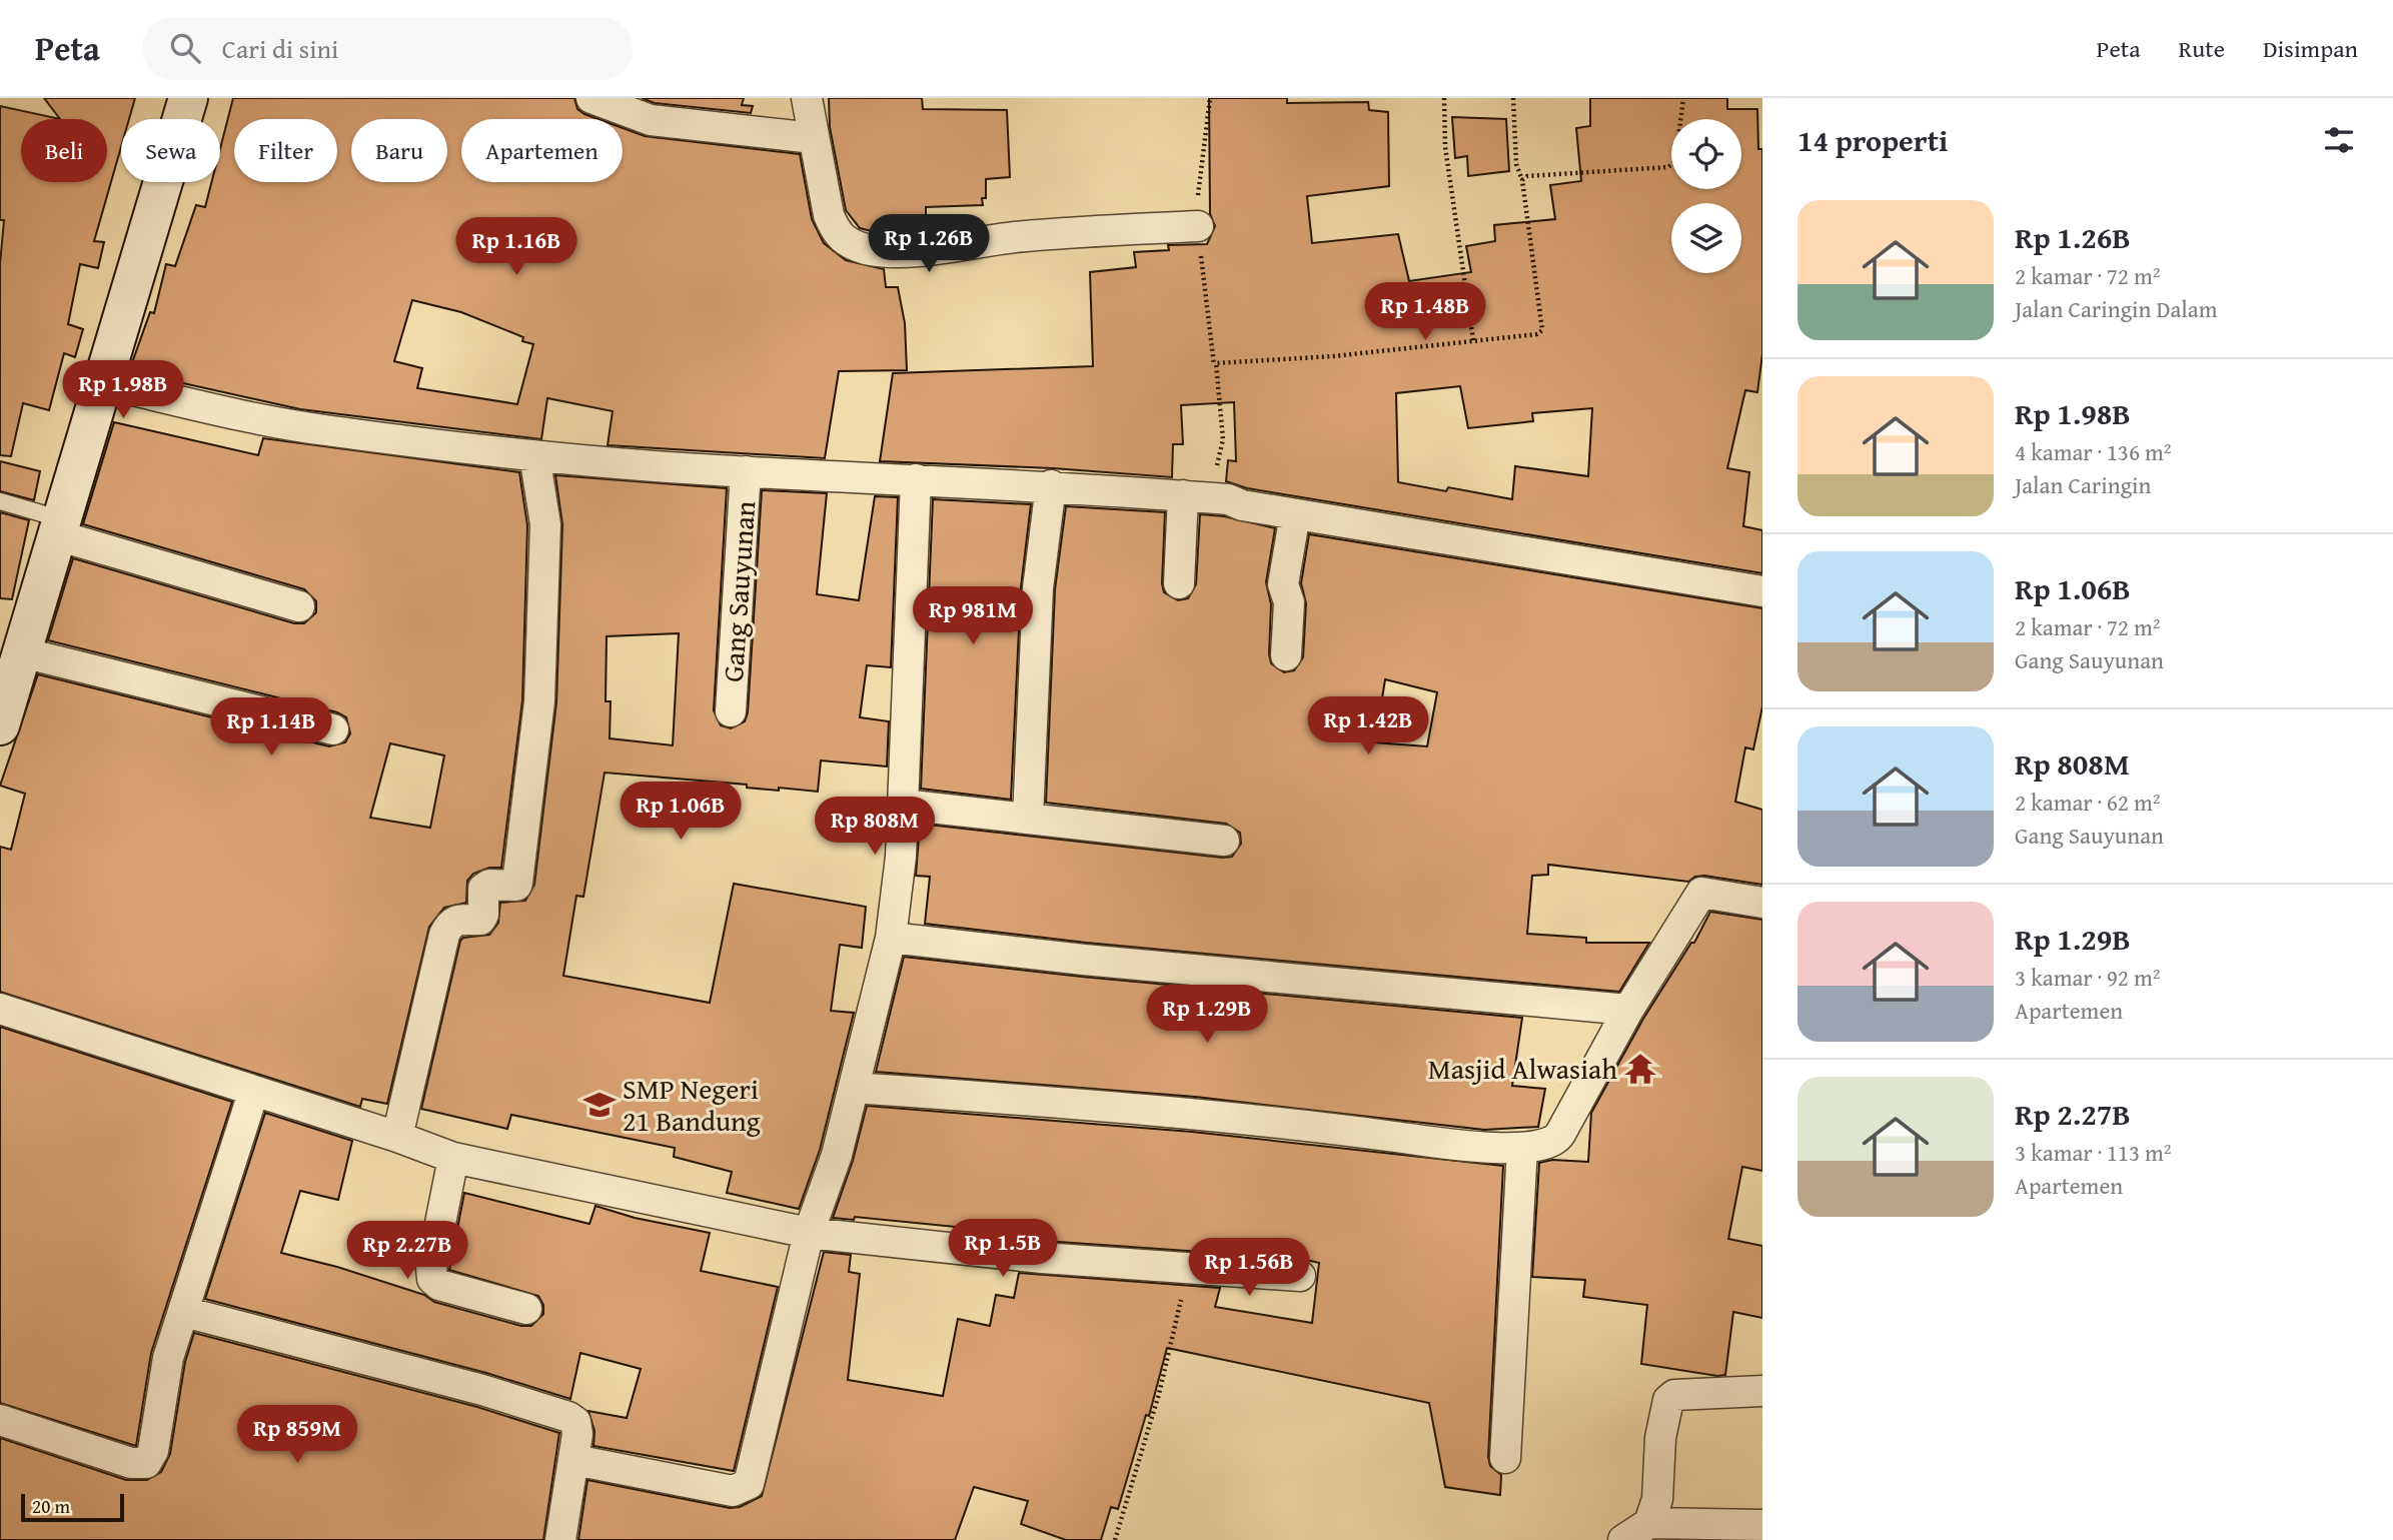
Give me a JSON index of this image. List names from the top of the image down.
{
  "streets": {
    "street": ["Gang Sauyunan"]
  },
  "places": {
    "temple": ["Masjid Alwasiah"],
    "school or university": ["SMP Negeri 21 Bandung"]
  },
  "scale_bar": "20 m",
  "page": {
    "header": "Peta",
    "search": "Cari di sini",
    "nav": ["Peta", "Rute", "Disimpan"],
    "heading": "14 properti",
    "chip": [
      "Beli",
      "Sewa",
      "Filter",
      "Baru",
      "Apartemen"
    ],
    "list": [
      {
        "name": "Rp 1.26B",
        "note": "2 kamar · 72 m² · Jalan Caringin Dalam"
      },
      {
        "name": "Rp 1.98B",
        "note": "4 kamar · 136 m² · Jalan Caringin"
      },
      {
        "name": "Rp 1.06B",
        "note": "2 kamar · 72 m² · Gang Sauyunan"
      },
      {
        "name": "Rp 808M",
        "note": "2 kamar · 62 m² · Gang Sauyunan"
      },
      {
        "name": "Rp 1.29B",
        "note": "3 kamar · 92 m² · Apartemen"
      },
      {
        "name": "Rp 2.27B",
        "note": "3 kamar · 113 m² · Apartemen"
      }
    ],
    "price": [
      "Rp 1.26B",
      "Rp 1.16B",
      "Rp 1.48B",
      "Rp 1.98B",
      "Rp 981M",
      "Rp 1.42B",
      "Rp 1.14B",
      "Rp 1.06B",
      "Rp 808M",
      "Rp 1.29B",
      "Rp 1.5B",
      "Rp 2.27B",
      "Rp 1.56B",
      "Rp 859M"
    ],
    "scale": "20 m"
  }
}
